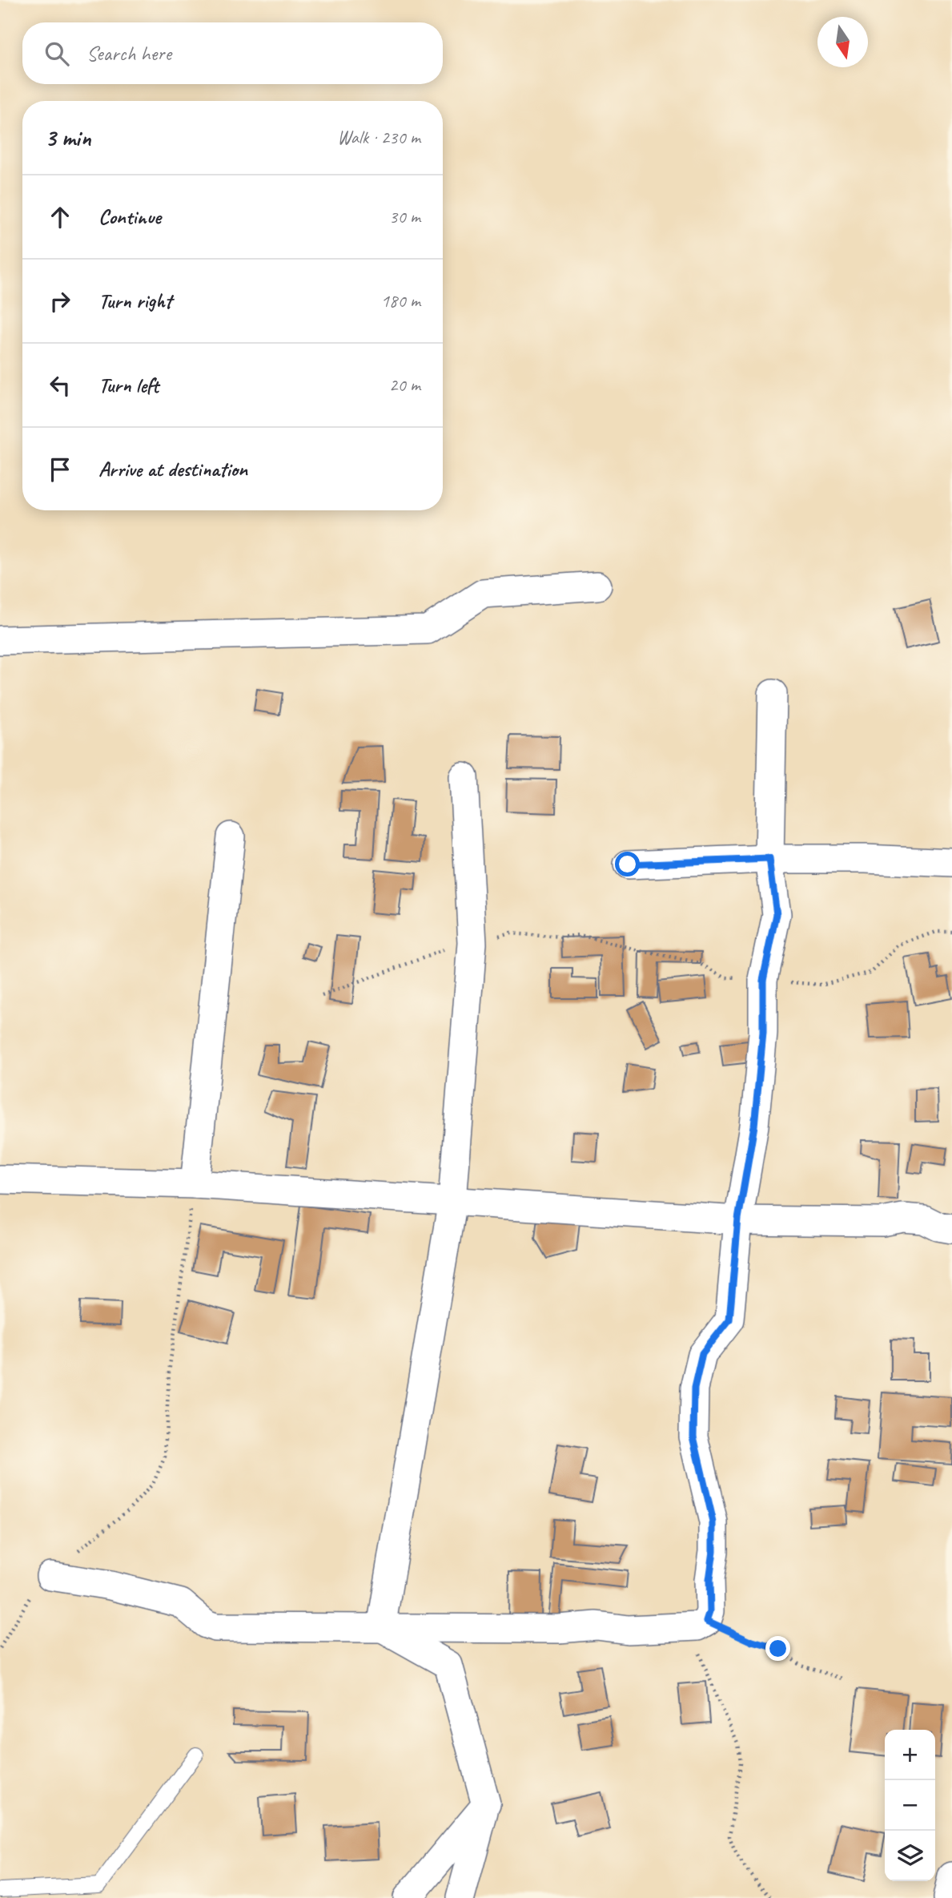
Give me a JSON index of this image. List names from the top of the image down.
{
  "north": "bottom",
  "page": {
    "search": "Search here",
    "heading": ["3 min", "Walk · 230 m"],
    "list": [
      ["Continue", "30 m"],
      ["Turn right", "180 m"],
      ["Turn left", "20 m"],
      "Arrive at destination"
    ],
    "map_buttons": ["+", "−"]
  }
}
